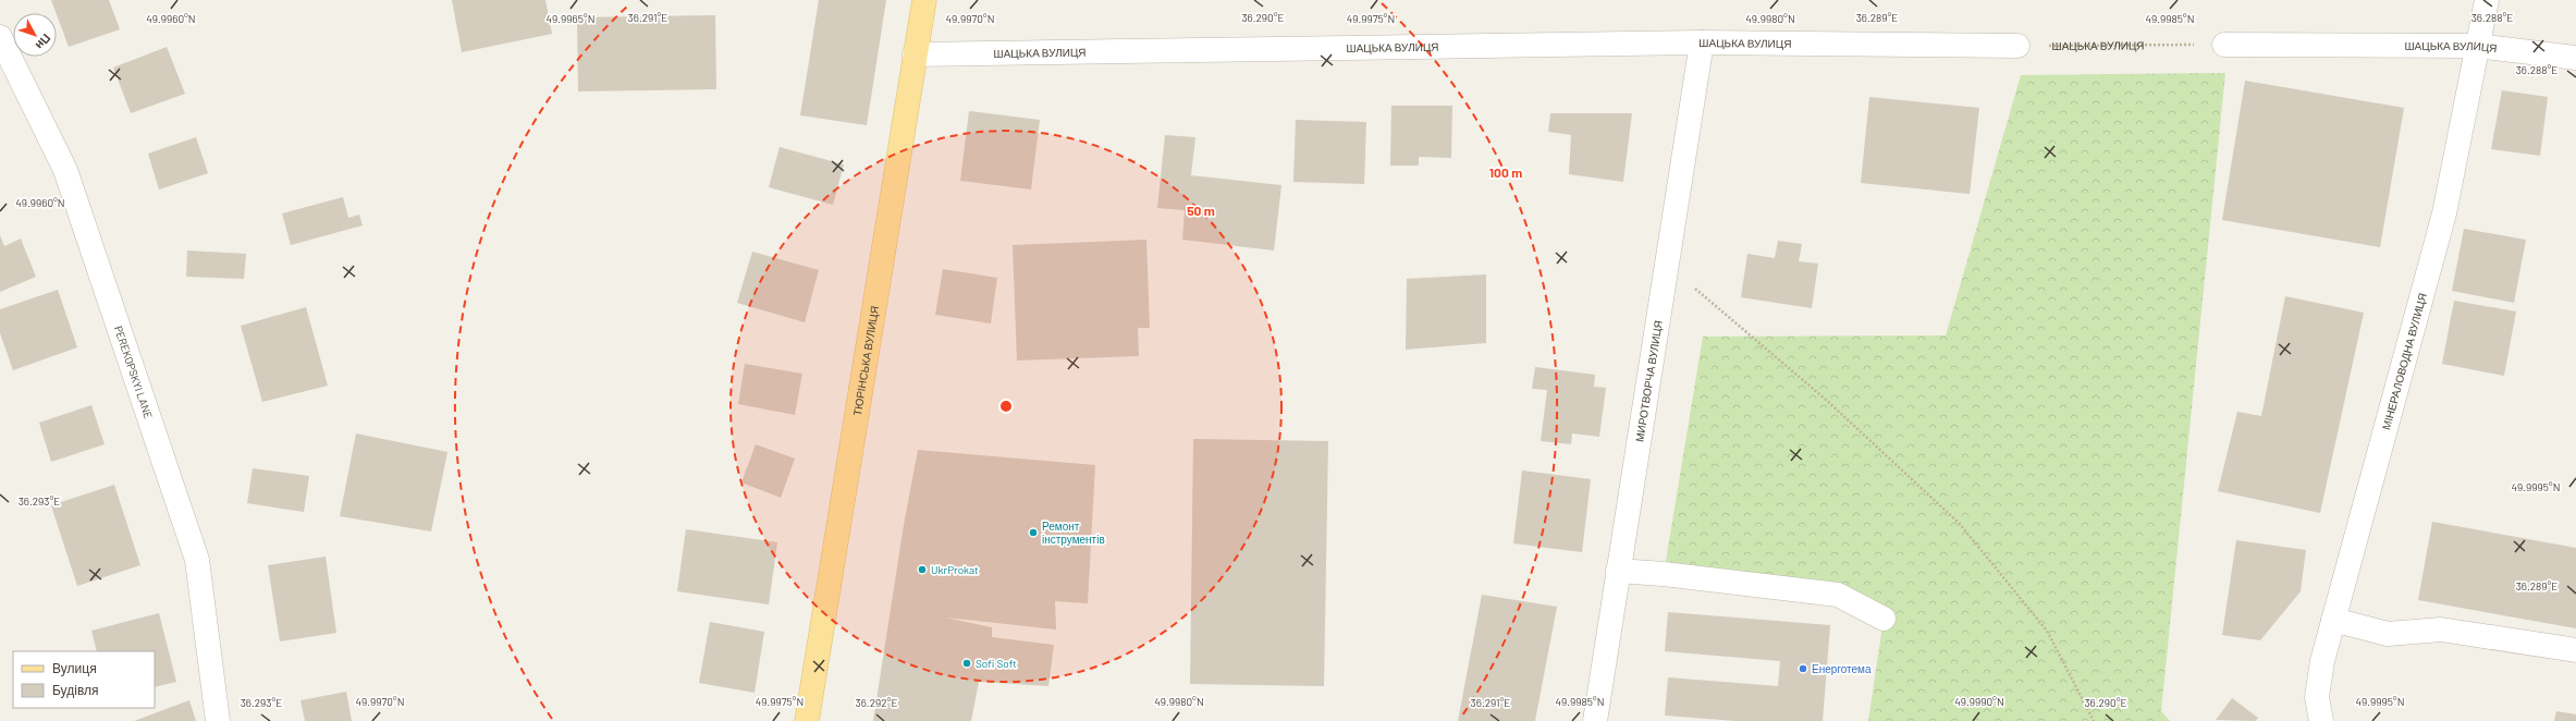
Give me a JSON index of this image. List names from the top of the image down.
{
  "streets": {
    "main road": ["ТЮРІНСЬКА ВУЛИЦЯ"],
    "street": [
      "ШАЦЬКА ВУЛИЦЯ",
      "МІНЕРАЛОВОДНА ВУЛИЦЯ",
      "PEREKOPSKYI LANE",
      "МИРОТВОРЧА ВУЛИЦЯ"
    ]
  },
  "crossings": [
    ["ШАЦЬКА ВУЛИЦЯ", "ТЮРІНСЬКА ВУЛИЦЯ"],
    ["ШАЦЬКА ВУЛИЦЯ", "МІНЕРАЛОВОДНА ВУЛИЦЯ"],
    ["ШАЦЬКА ВУЛИЦЯ", "МИРОТВОРЧА ВУЛИЦЯ"]
  ],
  "places": [
    "Ремонт інструментів",
    "UkrProkat",
    "Sofi Soft",
    "Енерготема"
  ],
  "legend": ["Вулиця", "Будівля"],
  "north": "bottom right",
  "coordinates": [
    "36.291°E",
    "36.290°E",
    "36.289°E",
    "36.288°E",
    "49.9960°N",
    "49.9965°N",
    "49.9970°N",
    "49.9975°N",
    "49.9980°N",
    "49.9985°N",
    "49.9995°N",
    "36.293°E",
    "49.9990°N",
    "36.292°E"
  ],
  "rings": ["100 m", "50 m"]
}
